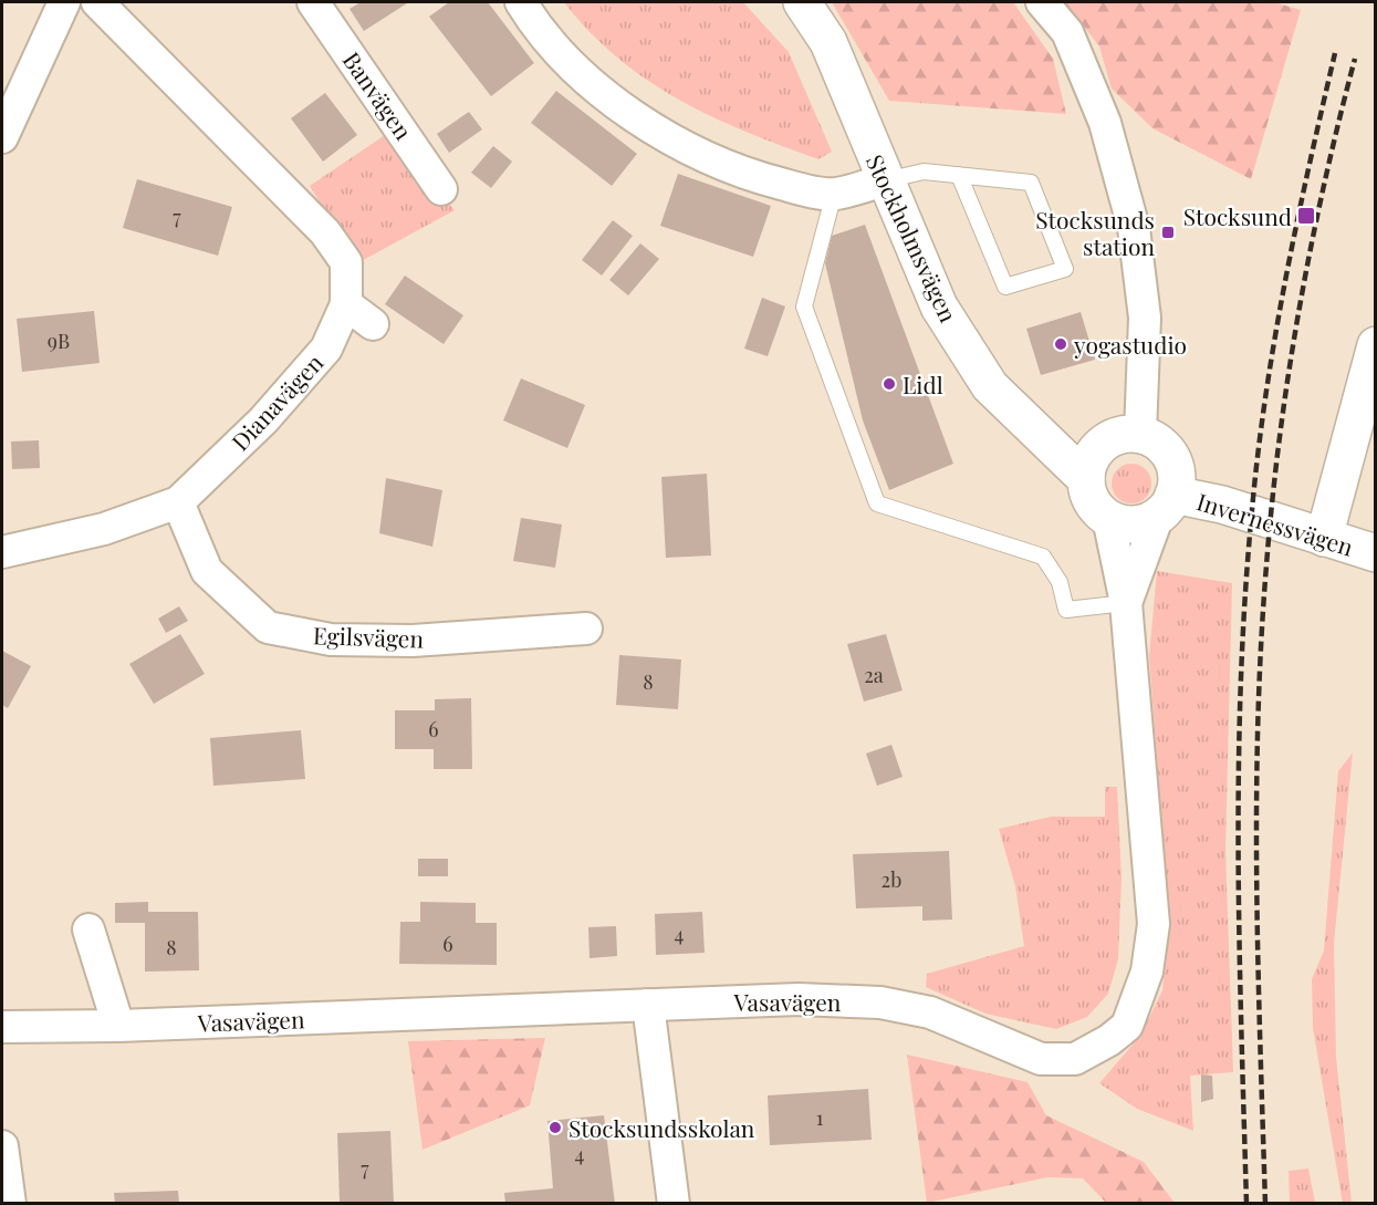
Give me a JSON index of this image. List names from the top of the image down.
{
  "streets": {
    "main road": ["Stockholmsvägen", "Invernessvägen"],
    "street": [
      "Banvägen",
      "Dianavägen",
      "Egilsvägen",
      "Vasavägen"
    ]
  },
  "crossings": [
    ["Stockholmsvägen", "Invernessvägen"],
    ["Stockholmsvägen", "Vasavägen"],
    ["Dianavägen", "Egilsvägen"],
    ["Invernessvägen", "Vasavägen"]
  ],
  "places": {
    "transit": ["Stocksund", "Stocksunds station"],
    "other": ["yogastudio", "Lidl", "Stocksundsskolan"]
  },
  "house_numbers": [
    "7",
    "9B",
    "2a",
    "8",
    "6",
    "2b",
    "4",
    "6",
    "8",
    "1",
    "4",
    "7"
  ]
}
